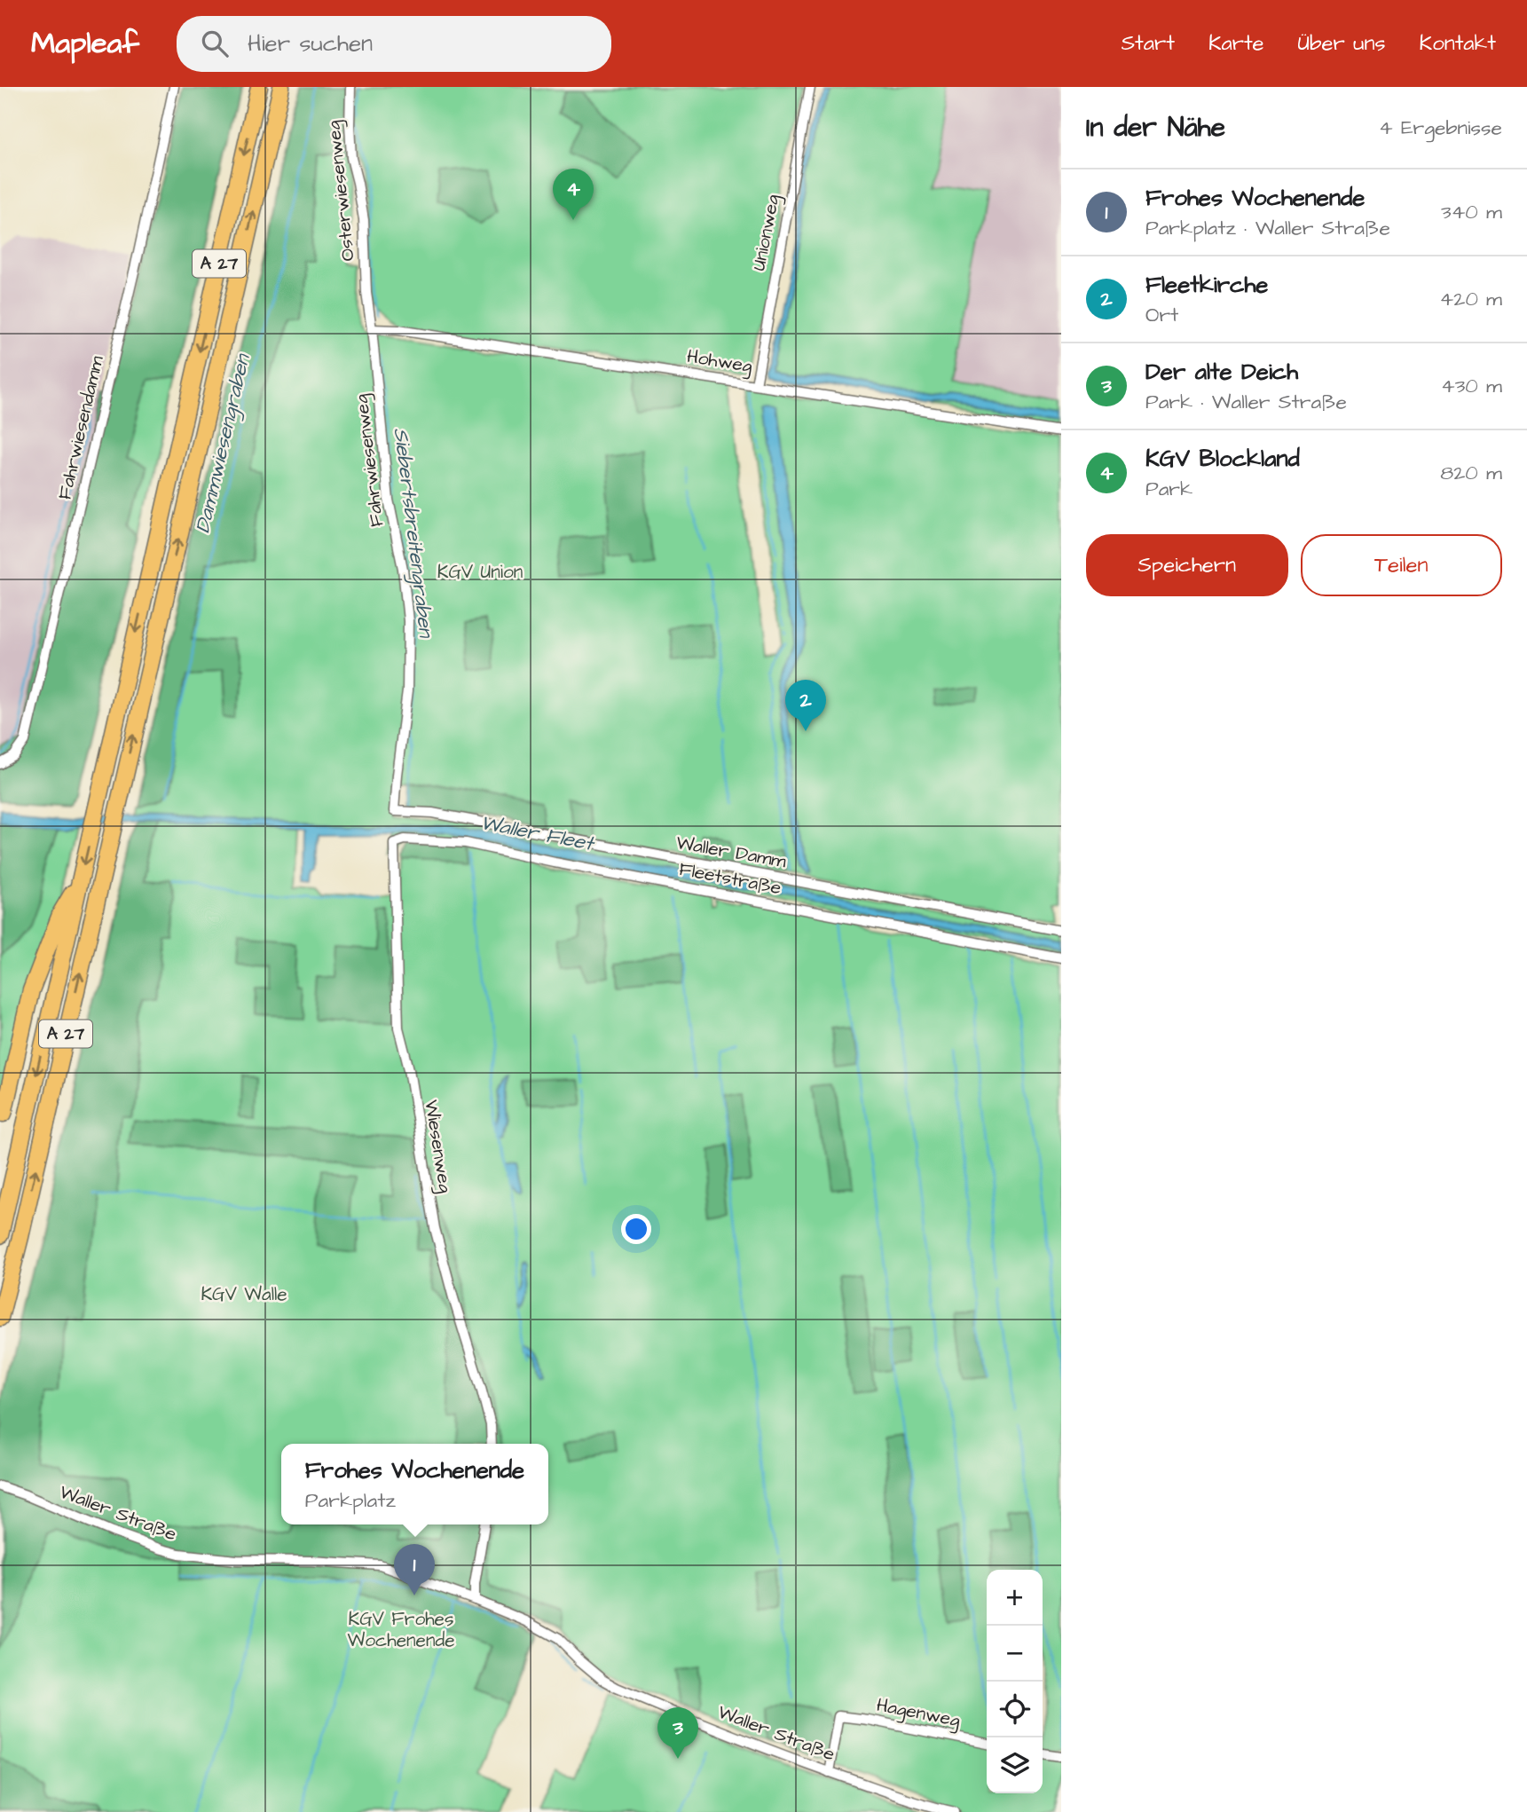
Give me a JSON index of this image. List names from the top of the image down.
{
  "streets": {
    "highway": ["A 27"],
    "street": [
      "Osterwiesenweg",
      "Unionweg",
      "Hohweg",
      "Fahrwiesendamm",
      "Fahrwiesenweg",
      "Waller Damm",
      "Fleetstraße",
      "Wiesenweg",
      "Waller Straße",
      "Hagenweg"
    ]
  },
  "crossings": [
    ["Osterwiesenweg", "Hohweg"],
    ["Osterwiesenweg", "Fahrwiesenweg"],
    ["Unionweg", "Hohweg"],
    ["Hohweg", "Fahrwiesenweg"],
    ["Fahrwiesenweg", "Waller Damm"],
    ["Fleetstraße", "Wiesenweg"],
    ["Waller Straße", "Hagenweg"]
  ],
  "water": ["Dammwiesengraben", "Siebertsbreitengraben", "Waller Fleet"],
  "parks": ["KGV Union", "KGV Walle", "KGV Frohes Wochenende"],
  "page": {
    "header": "Mapleaf",
    "search": "Hier suchen",
    "nav": [
      "Start",
      "Karte",
      "Über uns",
      "Kontakt"
    ],
    "heading": ["In der Nähe", "4 Ergebnisse"],
    "list": [
      {
        "mark": "1",
        "name": "Frohes Wochenende",
        "note": "Parkplatz · Waller Straße",
        "value": "340 m"
      },
      {
        "mark": "2",
        "name": "Fleetkirche",
        "note": "Ort",
        "value": "420 m"
      },
      {
        "mark": "3",
        "name": "Der alte Deich",
        "note": "Park · Waller Straße",
        "value": "430 m"
      },
      {
        "mark": "4",
        "name": "KGV Blockland",
        "note": "Park",
        "value": "820 m"
      }
    ],
    "pins": [
      "4",
      "2",
      "1",
      "3"
    ],
    "buttons": ["Speichern", "Teilen"],
    "popup": ["Frohes Wochenende", "Parkplatz"],
    "map_buttons": ["+", "−"]
  }
}
